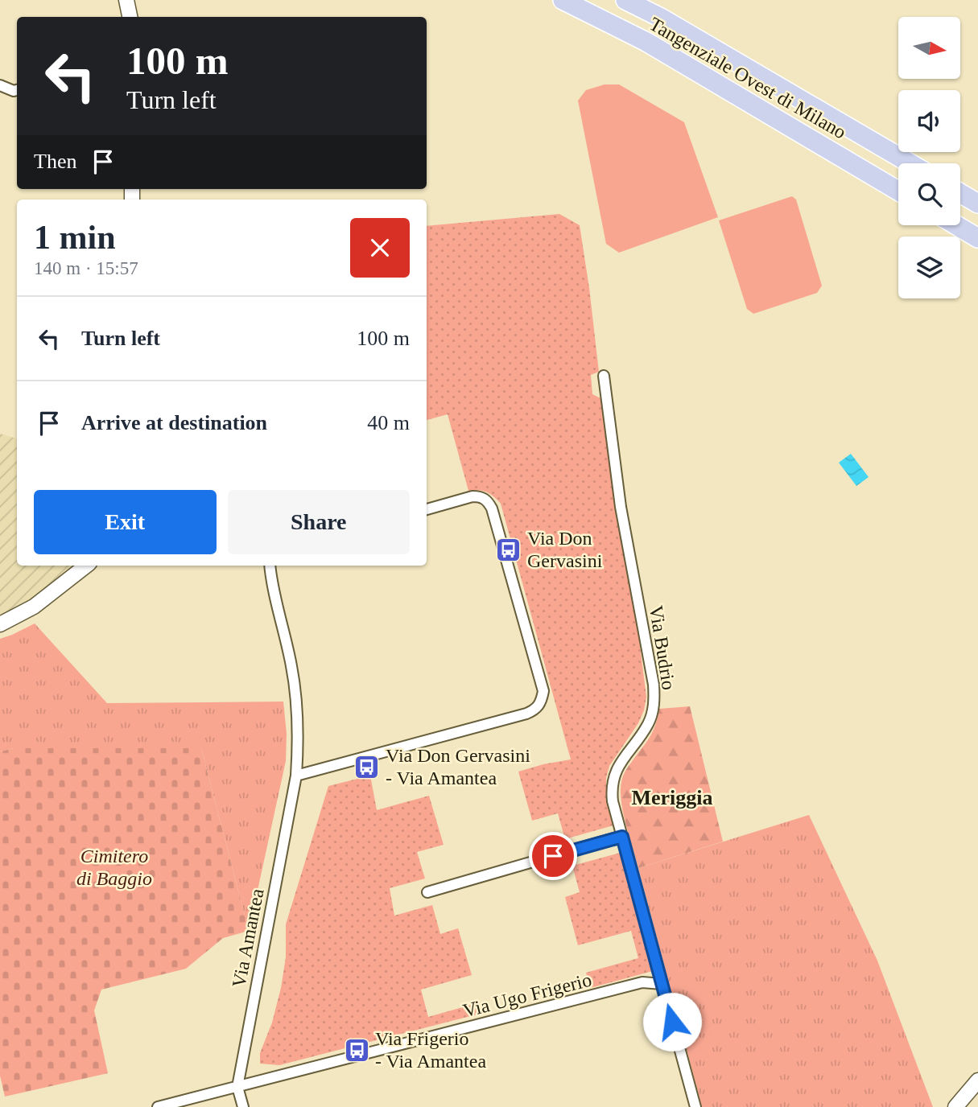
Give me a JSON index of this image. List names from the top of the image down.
{
  "streets": {
    "highway": ["Tangenziale Ovest di Milano"],
    "street": ["Via Budrio", "Via Amantea", "Via Ugo Frigerio"]
  },
  "crossings": [
    ["Via Budrio", "Via Ugo Frigerio"],
    ["Via Amantea", "Via Ugo Frigerio"]
  ],
  "districts": ["Meriggia"],
  "parks": ["Cimitero di Baggio"],
  "places": {
    "bus stop": ["Via Don Gervasini", "Via Don Gervasini - Via Amantea", "Via Frigerio - Via Amantea"]
  },
  "north": "right",
  "page": {
    "turn": ["100 m", "Turn left"],
    "then": "Then",
    "heading": ["1 min", "140 m · 15:57"],
    "list": [
      {
        "name": "Turn left",
        "value": "100 m"
      },
      {
        "name": "Arrive at destination",
        "value": "40 m"
      }
    ],
    "buttons": ["Exit", "Share"]
  }
}
